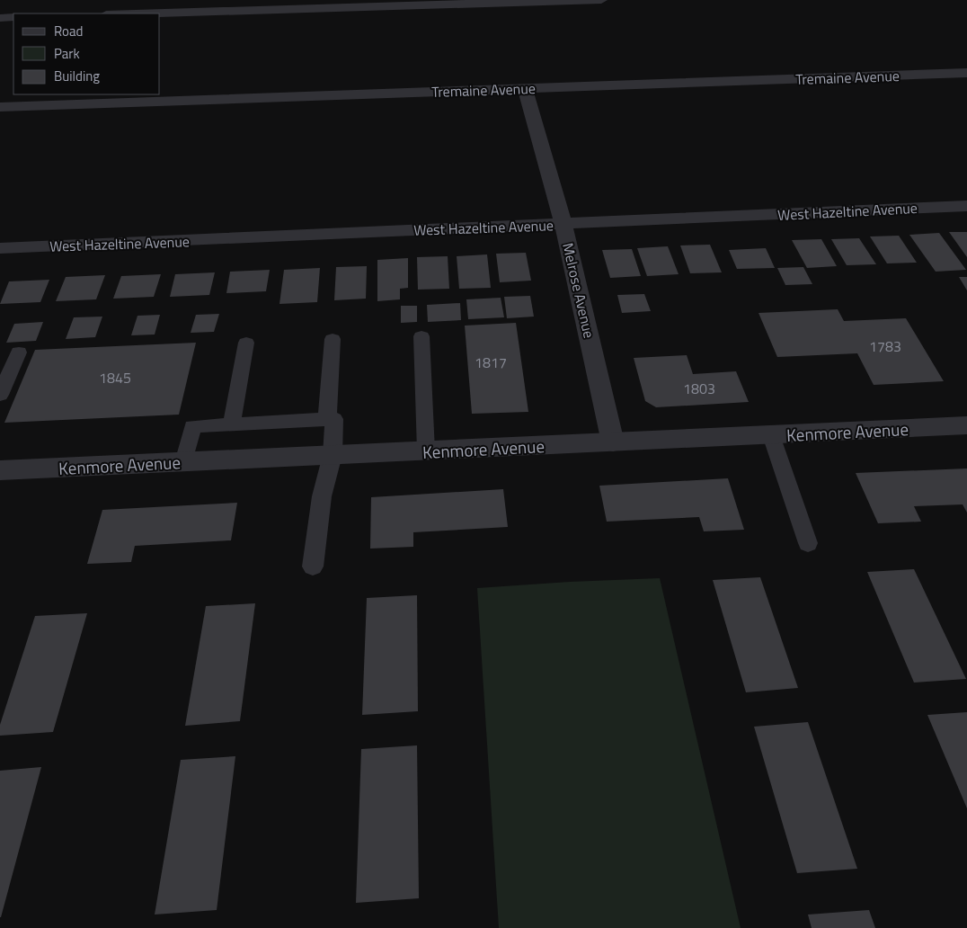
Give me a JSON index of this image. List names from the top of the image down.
{
  "streets": {
    "street": [
      "Tremaine Avenue",
      "West Hazeltine Avenue",
      "Melrose Avenue",
      "Kenmore Avenue"
    ]
  },
  "crossings": [
    ["Tremaine Avenue", "Melrose Avenue"],
    ["West Hazeltine Avenue", "Melrose Avenue"],
    ["Melrose Avenue", "Kenmore Avenue"]
  ],
  "house_numbers": [
    "1783",
    "1817",
    "1845",
    "1803"
  ],
  "legend": ["Road", "Park", "Building"]
}
